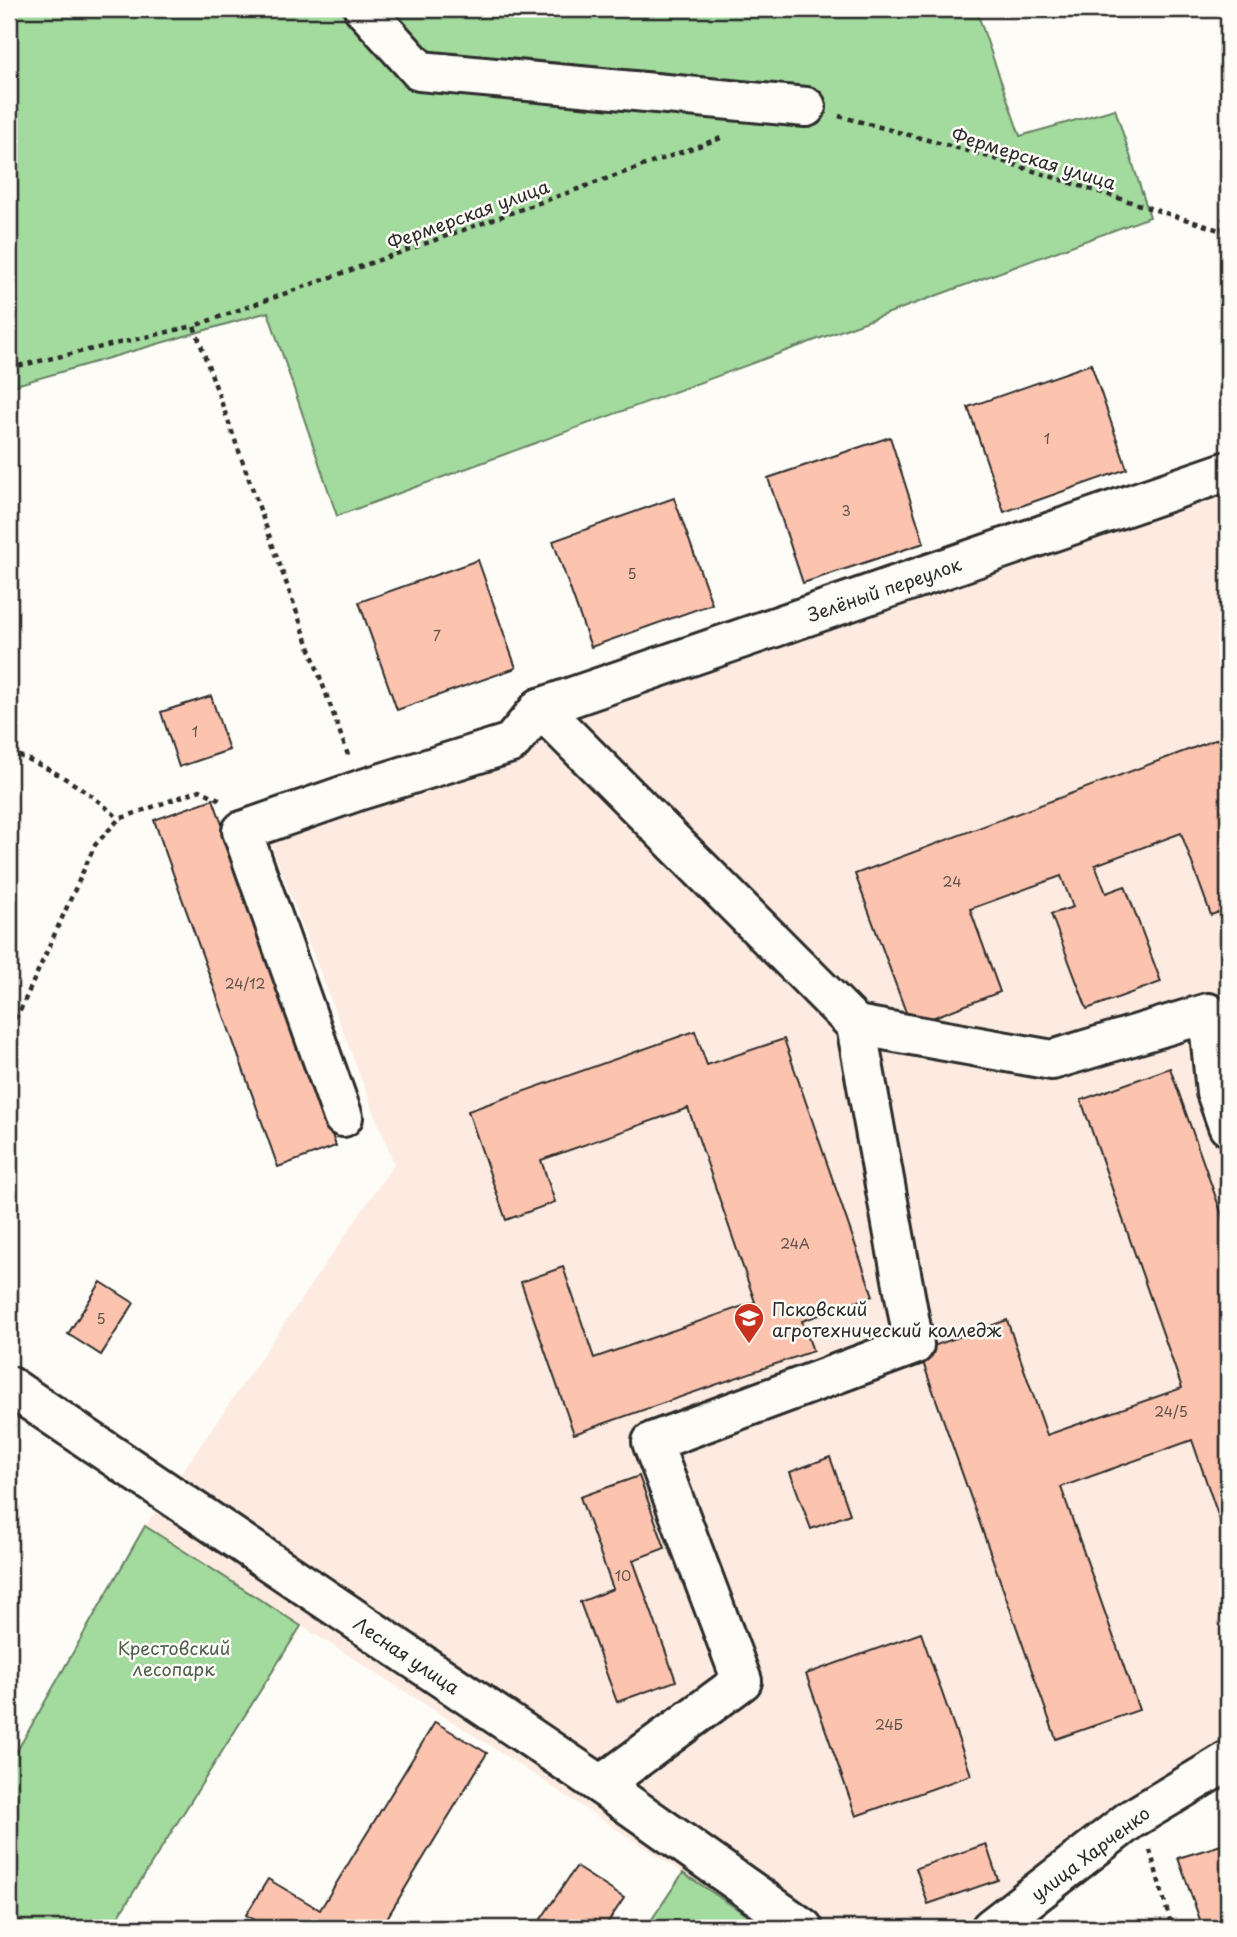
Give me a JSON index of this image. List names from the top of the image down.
{
  "streets": {
    "street": ["Зелёный переулок", "Лесная улица", "улица Харченко"],
    "path": ["Фермерская улица"]
  },
  "parks": ["Крестовский лесопарк"],
  "places": {
    "school or university": ["Псковский агротехнический колледж"]
  },
  "house_numbers": [
    "1",
    "3",
    "5",
    "7",
    "1",
    "24",
    "24/12",
    "24А",
    "5",
    "24/5",
    "10",
    "24Б"
  ]
}
